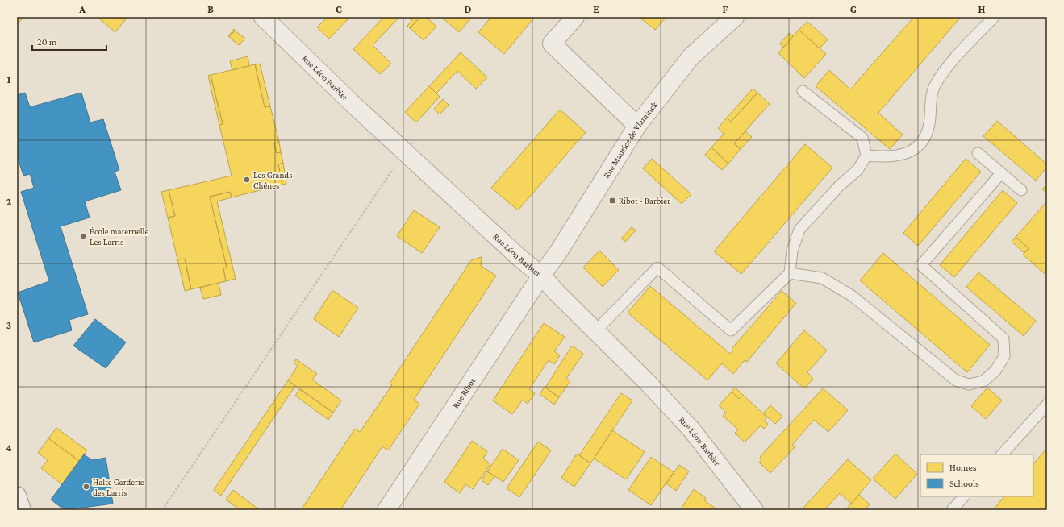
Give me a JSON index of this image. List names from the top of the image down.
{
  "streets": {
    "street": ["Rue Léon Barbier", "Rue Maurice de Vlaminck", "Rue Ribot"]
  },
  "crossings": [
    ["Rue Léon Barbier", "Rue Maurice de Vlaminck"],
    ["Rue Léon Barbier", "Rue Ribot"],
    ["Rue Maurice de Vlaminck", "Rue Ribot"]
  ],
  "places": {
    "other": ["Les Grands Chênes", "École maternelle Les Larris", "Halte Garderie des Larris"],
    "transit": ["Ribot - Barbier"]
  },
  "legend": ["Homes", "Schools"],
  "scale_bar": "20 m",
  "grid": {
    "columns": [
      "A",
      "B",
      "C",
      "D",
      "E",
      "F",
      "G",
      "H"
    ],
    "rows": [
      "1",
      "2",
      "3",
      "4"
    ]
  }
}
